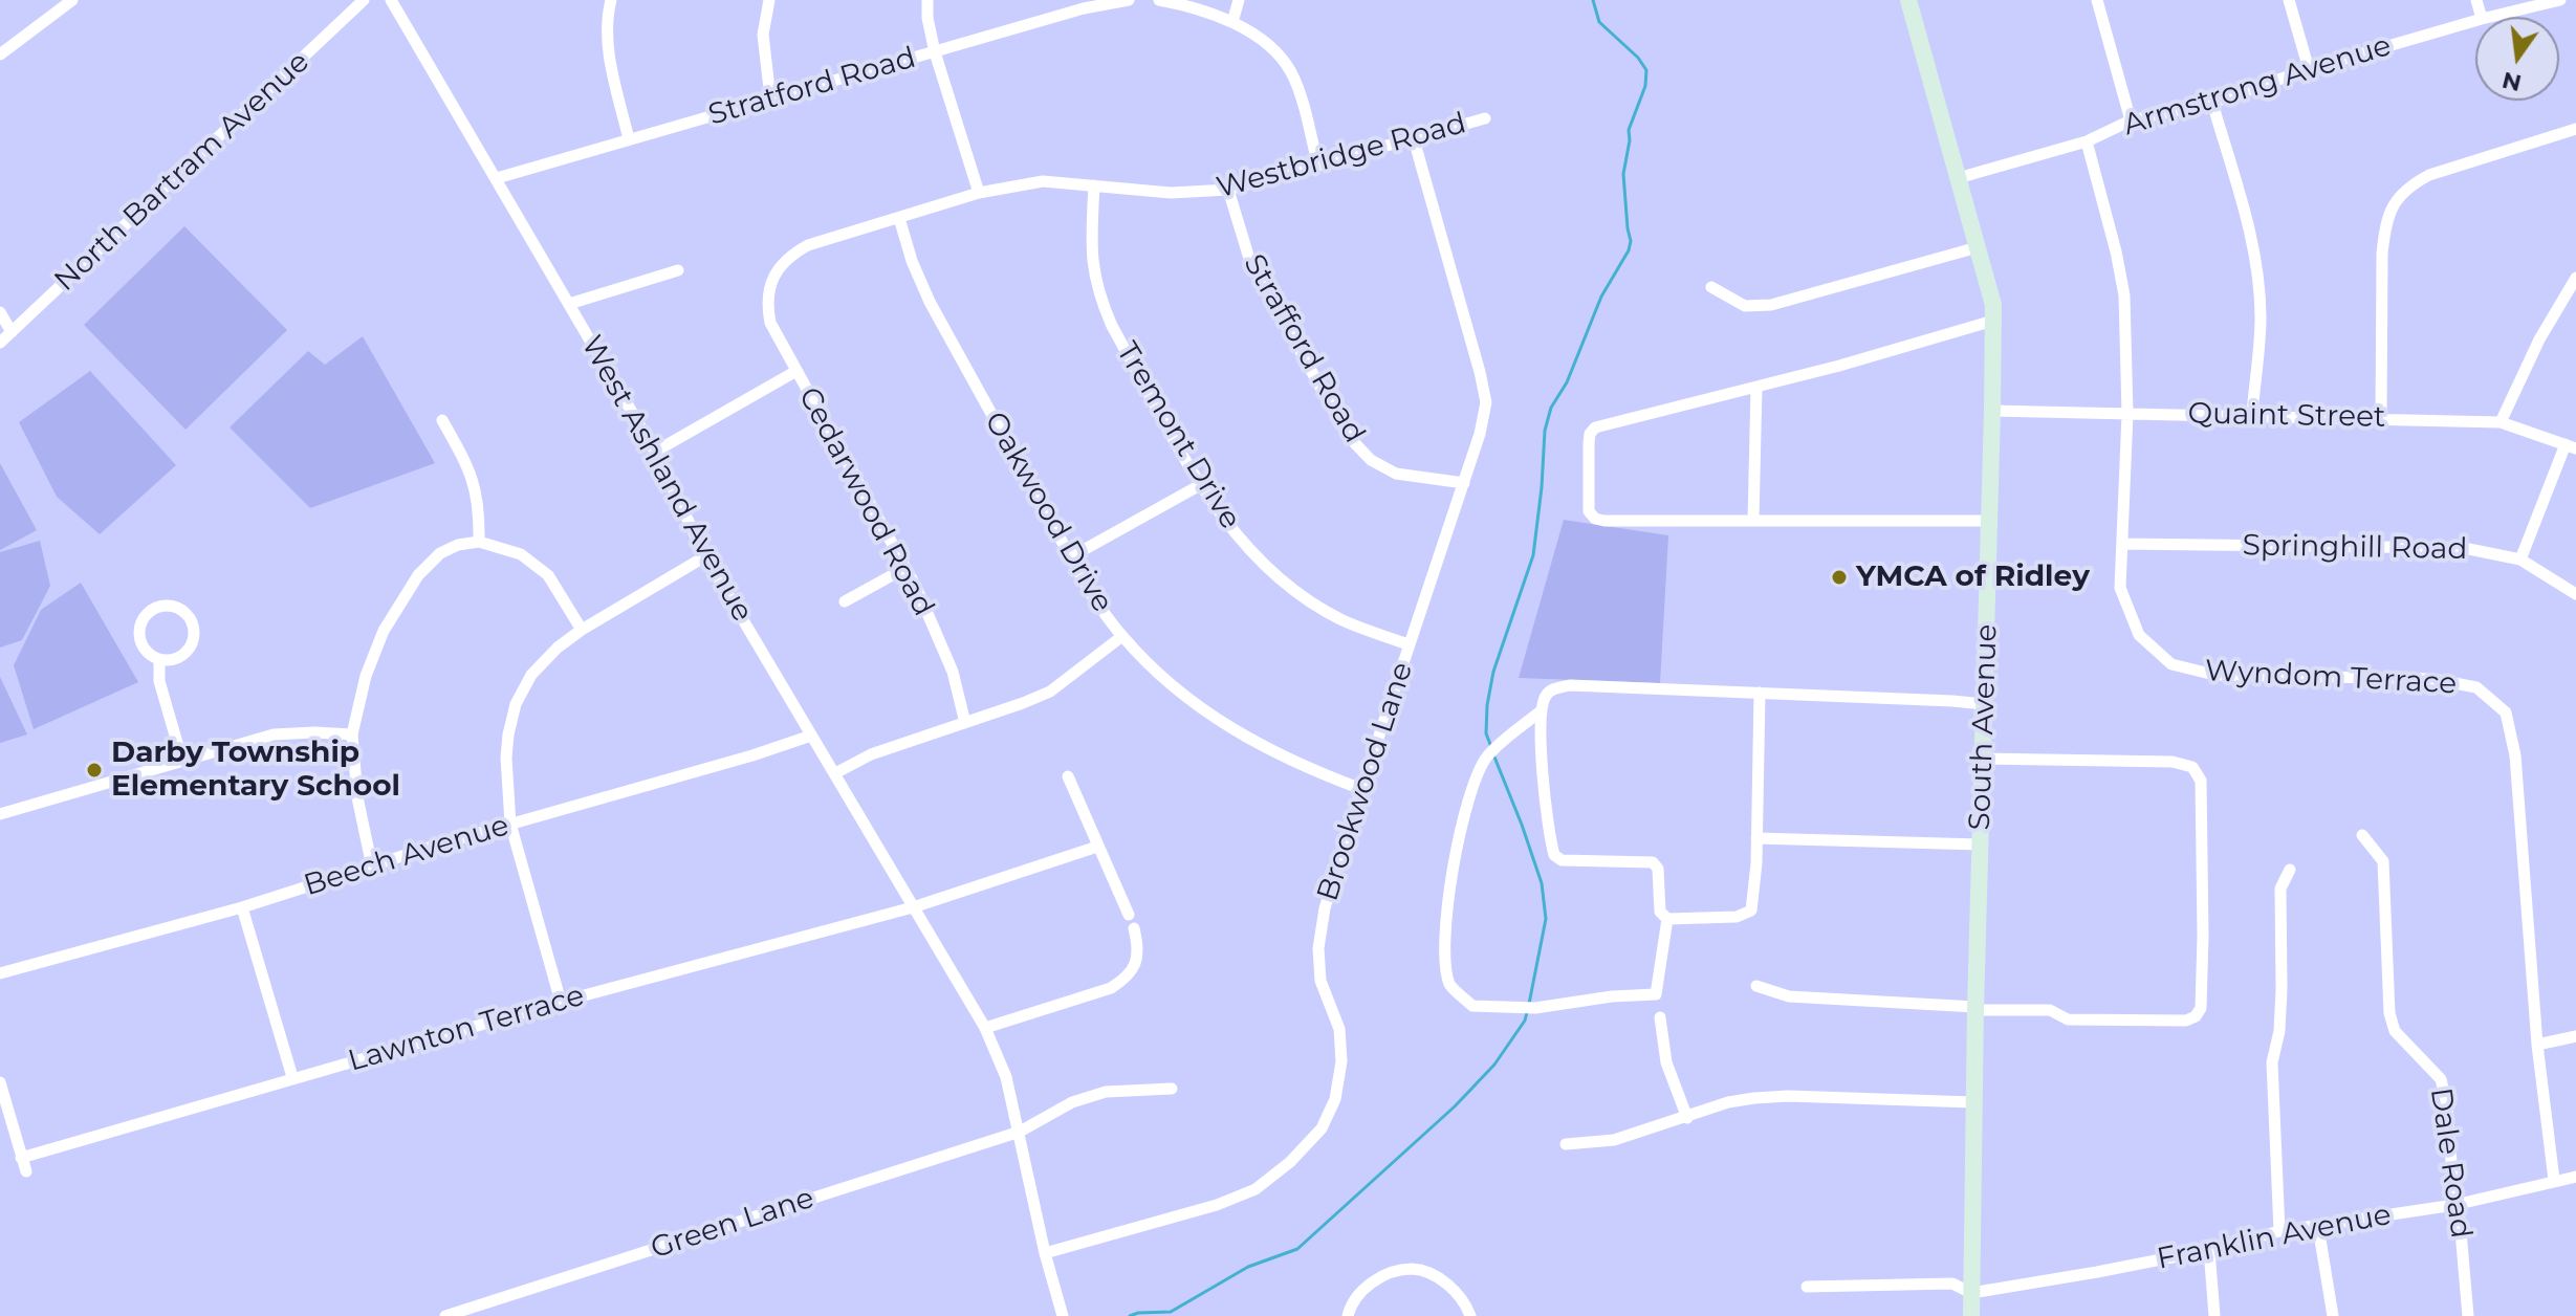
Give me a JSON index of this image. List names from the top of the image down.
{
  "streets": {
    "street": [
      "Armstrong Avenue",
      "Stratford Road",
      "Westbridge Road",
      "North Bartram Avenue",
      "Strafford Road",
      "Quaint Street",
      "Tremont Drive",
      "West Ashland Avenue",
      "Cedarwood Road",
      "Oakwood Drive",
      "Springhill Road",
      "Wyndom Terrace",
      "South Avenue",
      "Brookwood Lane",
      "Beech Avenue",
      "Lawnton Terrace",
      "Dale Road",
      "Green Lane",
      "Franklin Avenue"
    ]
  },
  "crossings": [
    ["Armstrong Avenue", "Wyndom Terrace"],
    ["Armstrong Avenue", "South Avenue"],
    ["Stratford Road", "West Ashland Avenue"],
    ["Westbridge Road", "Strafford Road"],
    ["Westbridge Road", "Tremont Drive"],
    ["Westbridge Road", "Cedarwood Road"],
    ["Westbridge Road", "Oakwood Drive"],
    ["Westbridge Road", "Brookwood Lane"],
    ["Strafford Road", "Brookwood Lane"],
    ["Quaint Street", "Wyndom Terrace"],
    ["Quaint Street", "South Avenue"],
    ["Tremont Drive", "Brookwood Lane"],
    ["West Ashland Avenue", "Brookwood Lane"],
    ["West Ashland Avenue", "Beech Avenue"],
    ["West Ashland Avenue", "Lawnton Terrace"],
    ["West Ashland Avenue", "Green Lane"],
    ["Oakwood Drive", "Brookwood Lane"],
    ["Springhill Road", "Wyndom Terrace"],
    ["Wyndom Terrace", "Franklin Avenue"],
    ["South Avenue", "Franklin Avenue"],
    ["Dale Road", "Franklin Avenue"]
  ],
  "places": ["YMCA of Ridley", "Darby Township Elementary School"],
  "north": "bottom"
}
